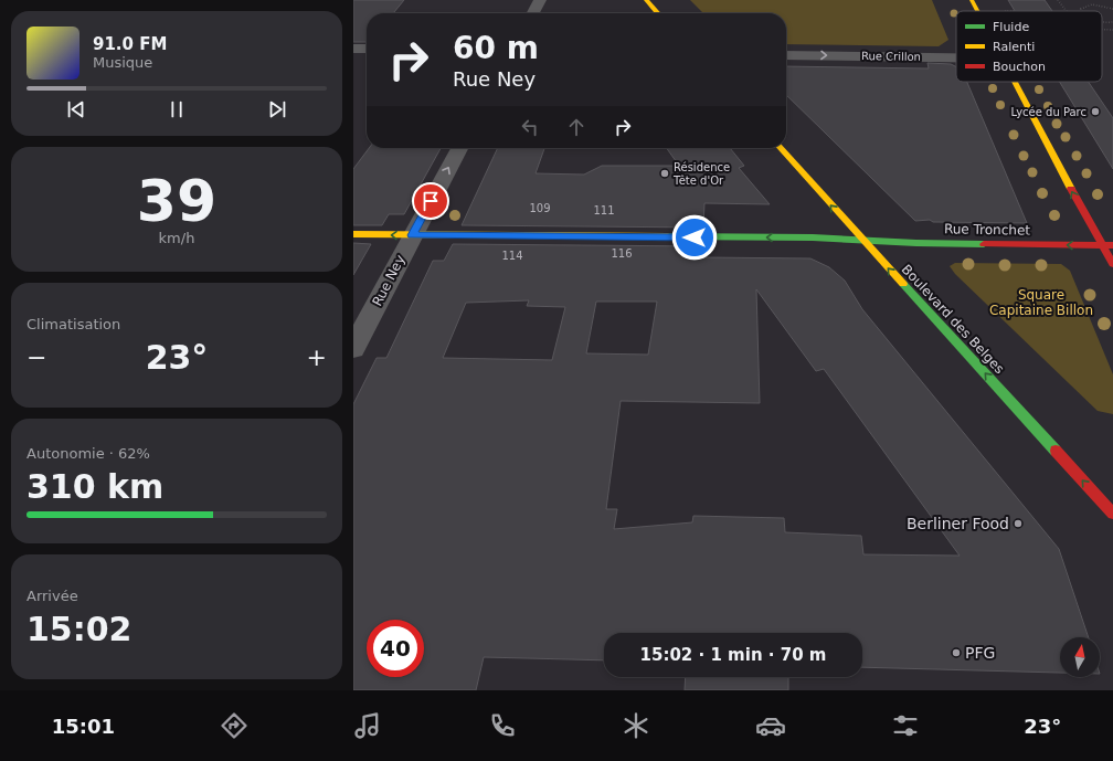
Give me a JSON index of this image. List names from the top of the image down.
{
  "streets": {
    "street": [
      "Rue Crillon",
      "Rue Tronchet",
      "Rue Ney",
      "Boulevard des Belges"
    ]
  },
  "crossings": [
    ["Rue Tronchet", "Rue Ney"],
    ["Rue Tronchet", "Boulevard des Belges"]
  ],
  "one_way": [
    "Rue Crillon",
    "Rue Tronchet",
    "Rue Ney",
    "Boulevard des Belges"
  ],
  "parks": ["Square Capitaine Billon"],
  "places": [
    "Lycée du Parc",
    "Résidence Tête d'Or",
    "Berliner Food",
    "PFG"
  ],
  "house_numbers": [
    "109",
    "111",
    "116",
    "114"
  ],
  "legend": ["Fluide", "Ralenti", "Bouchon"],
  "north": "top",
  "page": {
    "turn": ["60 m", "Rue Ney"],
    "song": ["91.0 FM", "Musique"],
    "tile": [
      ["39", "km/h"],
      "Climatisation",
      ["Autonomie · 62%", "310 km"],
      ["Arrivée", "15:02"]
    ],
    "heat": ["−", "23°", "+"],
    "limit": "40",
    "trip": "15:02 · 1 min · 70 m",
    "tabs": ["15:01", "23°"]
  }
}
